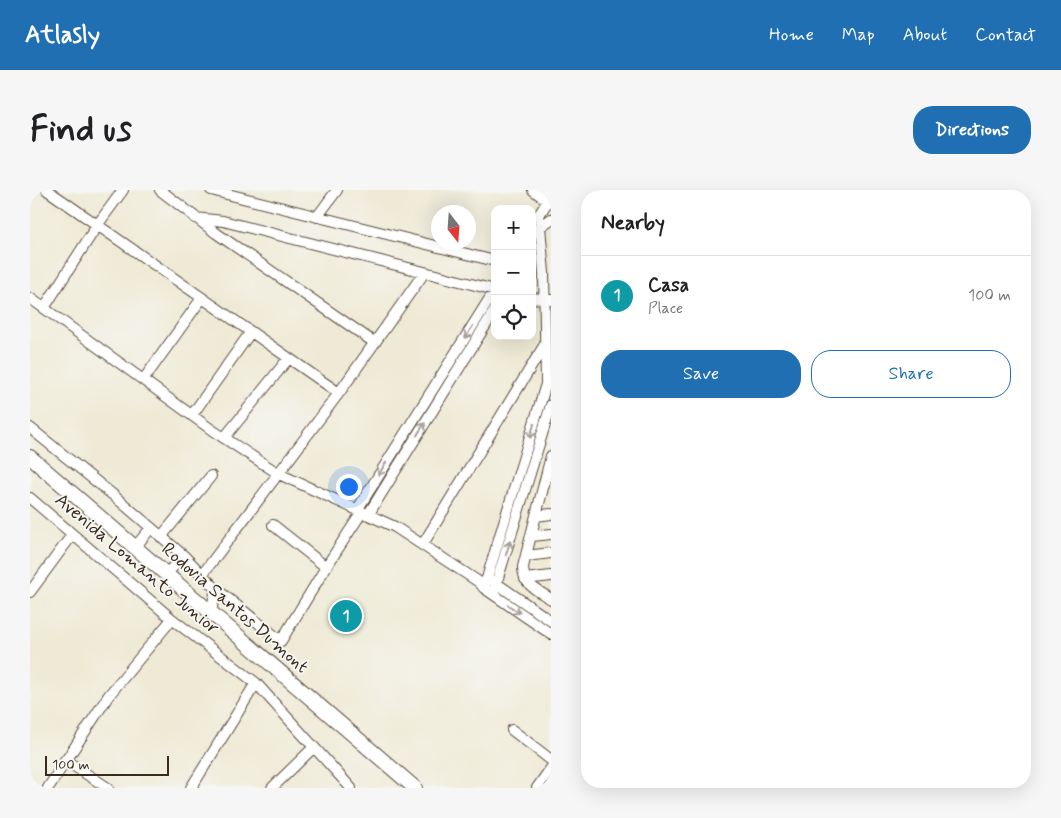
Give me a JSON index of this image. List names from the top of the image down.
{
  "streets": {
    "highway": ["Rodovia Santos Dumont"],
    "street": ["Avenida Lomanto Junior"]
  },
  "scale_bar": "100 m",
  "north": "bottom",
  "page": {
    "header": "Atlasly",
    "nav": [
      "Home",
      "Map",
      "About",
      "Contact"
    ],
    "buttons": [
      "Directions",
      ["Save", "Share"]
    ],
    "title": "Find us",
    "heading": "Nearby",
    "map_buttons": ["+", "−"],
    "list": [
      {
        "mark": "1",
        "name": "Casa",
        "note": "Place",
        "value": "100 m"
      }
    ],
    "pins": "1",
    "scale": "100 m"
  }
}
